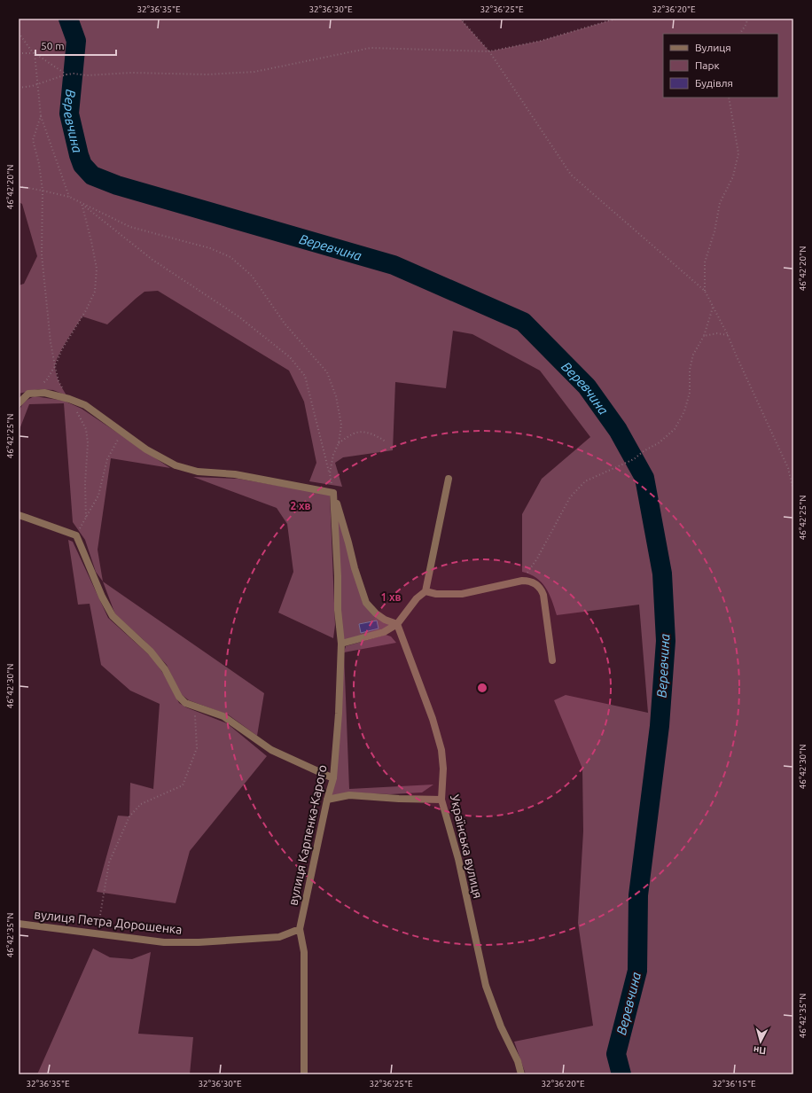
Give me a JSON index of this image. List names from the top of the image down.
{
  "streets": {
    "street": ["вулиця Карпенка-Карого", "Українська вулиця", "вулиця Петра Дорошенка"]
  },
  "crossings": [
    ["вулиця Карпенка-Карого", "вулиця Петра Дорошенка"]
  ],
  "water": ["Веревчина"],
  "legend": ["Вулиця", "Парк", "Будівля"],
  "scale_bar": "50 m",
  "north": "bottom",
  "coordinates": [
    "32°36'35\"E",
    "32°36'30\"E",
    "32°36'25\"E",
    "32°36'20\"E",
    "46°42'20\"N",
    "46°42'25\"N",
    "46°42'30\"N",
    "46°42'35\"N",
    "32°36'15\"E"
  ],
  "rings": ["2 хв", "1 хв"]
}
